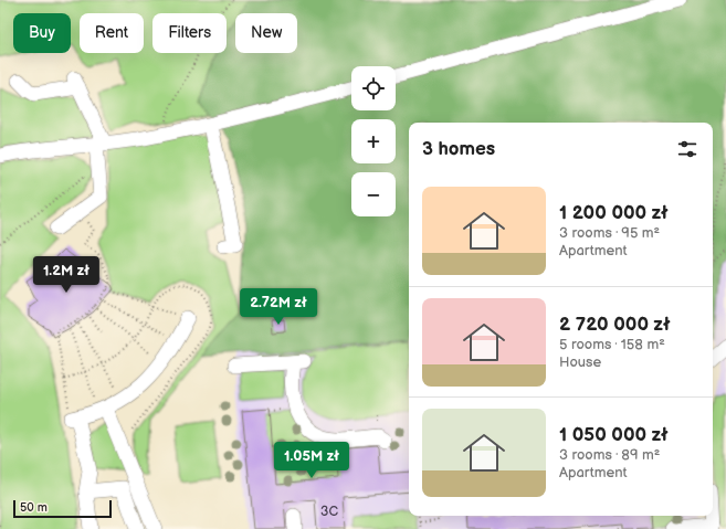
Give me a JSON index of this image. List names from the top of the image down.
{
  "house_numbers": ["3C"],
  "scale_bar": "50 m",
  "page": {
    "chip": [
      "Buy",
      "Rent",
      "Filters",
      "New"
    ],
    "map_buttons": ["+", "−"],
    "heading": "3 homes",
    "list": [
      {
        "name": "1 200 000 zł",
        "note": "3 rooms · 95 m² · Apartment"
      },
      {
        "name": "2 720 000 zł",
        "note": "5 rooms · 158 m² · House"
      },
      {
        "name": "1 050 000 zł",
        "note": "3 rooms · 89 m² · Apartment"
      }
    ],
    "price": ["1.2M zł", "2.72M zł", "1.05M zł"],
    "scale": "50 m"
  }
}
